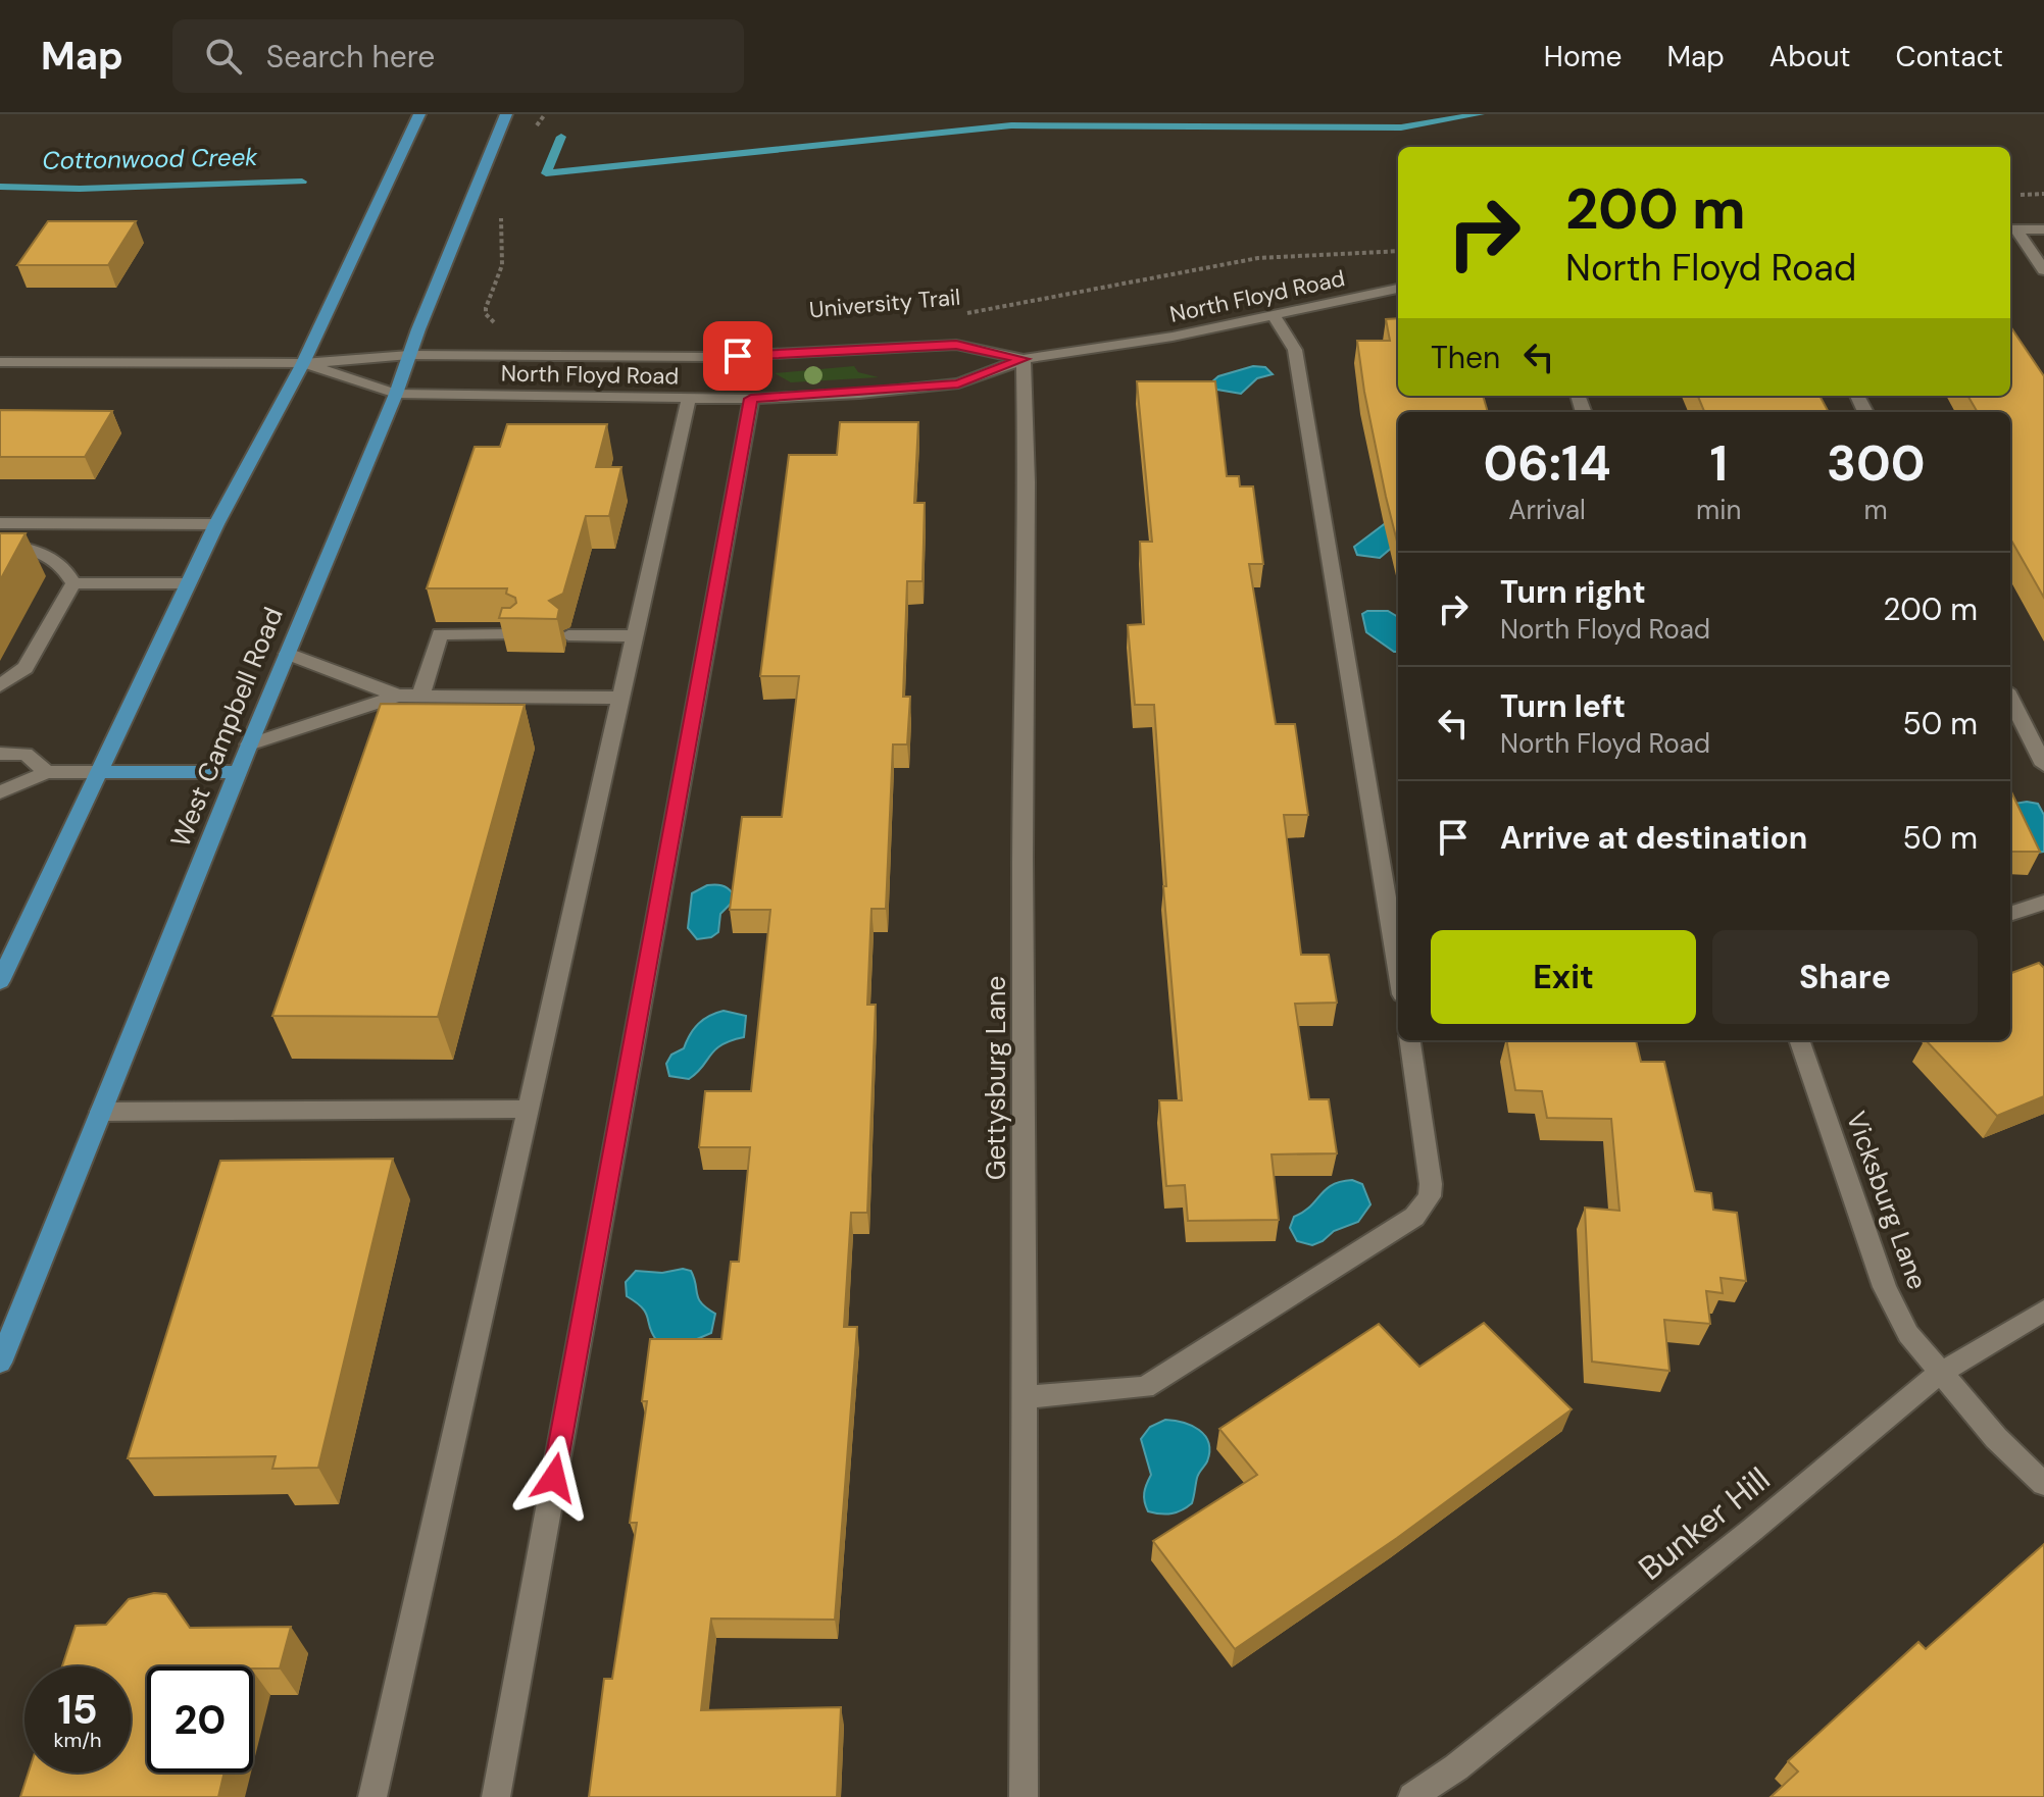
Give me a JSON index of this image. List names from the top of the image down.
{
  "streets": {
    "main road": ["West Campbell Road"],
    "street": [
      "North Floyd Road",
      "Gettysburg Lane",
      "Vicksburg Lane",
      "Bunker Hill"
    ],
    "path": ["University Trail"]
  },
  "crossings": [
    ["North Floyd Road", "West Campbell Road"],
    ["North Floyd Road", "Gettysburg Lane"],
    ["Vicksburg Lane", "Bunker Hill"]
  ],
  "water": ["Cottonwood Creek"],
  "page": {
    "header": "Map",
    "search": "Search here",
    "nav": [
      "Home",
      "Map",
      "About",
      "Contact"
    ],
    "turn": ["200 m", "North Floyd Road"],
    "then": "Then",
    "eta": [
      "06:14",
      "Arrival",
      "1",
      "min",
      "300",
      "m"
    ],
    "list": [
      {
        "name": "Turn right",
        "note": "North Floyd Road",
        "value": "200 m"
      },
      {
        "name": "Turn left",
        "note": "North Floyd Road",
        "value": "50 m"
      },
      {
        "name": "Arrive at destination",
        "value": "50 m"
      }
    ],
    "buttons": ["Exit", "Share"],
    "speed": "15 km/h",
    "limit": "20"
  }
}
